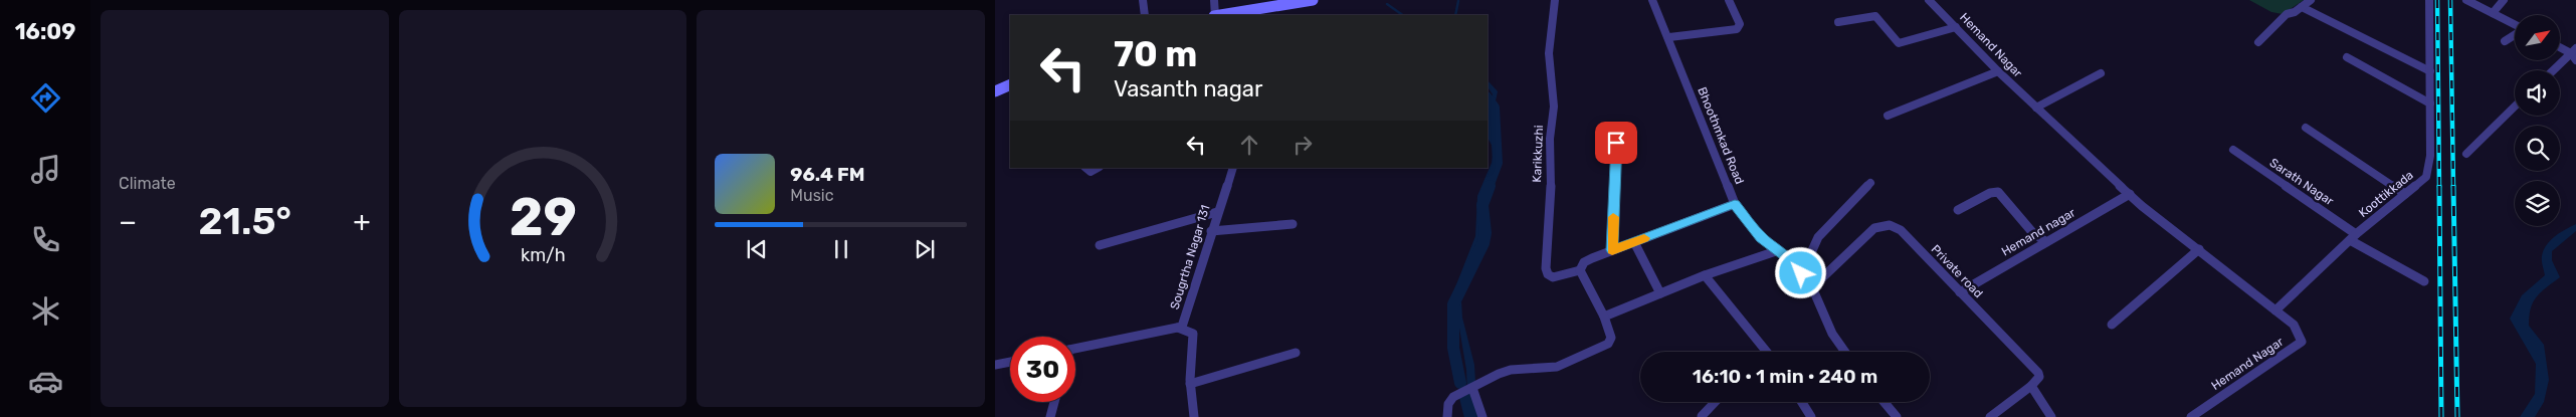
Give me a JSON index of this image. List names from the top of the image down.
{
  "streets": {
    "street": [
      "Hemand Nagar",
      "Bhoothmkad Road",
      "Karikkuzhi",
      "Sarath Nagar",
      "Koottikkada",
      "Hemand nagar",
      "Sougrtha Nagar 131",
      "Private road"
    ]
  },
  "crossings": [
    ["Hemand Nagar", "Koottikkada"],
    ["Hemand Nagar", "Hemand nagar"],
    ["Bhoothmkad Road", "Private road"],
    ["Sarath Nagar", "Koottikkada"],
    ["Hemand nagar", "Private road"]
  ],
  "north": "top right",
  "page": {
    "tabs": "16:09",
    "tile": "Climate",
    "turn": ["70 m", "Vasanth nagar"],
    "song": ["96.4 FM", "Music"],
    "heat": ["−", "21.5°", "+"],
    "limit": "30",
    "trip": "16:10 · 1 min · 240 m",
    "gauge": ["29", "km/h"]
  }
}
